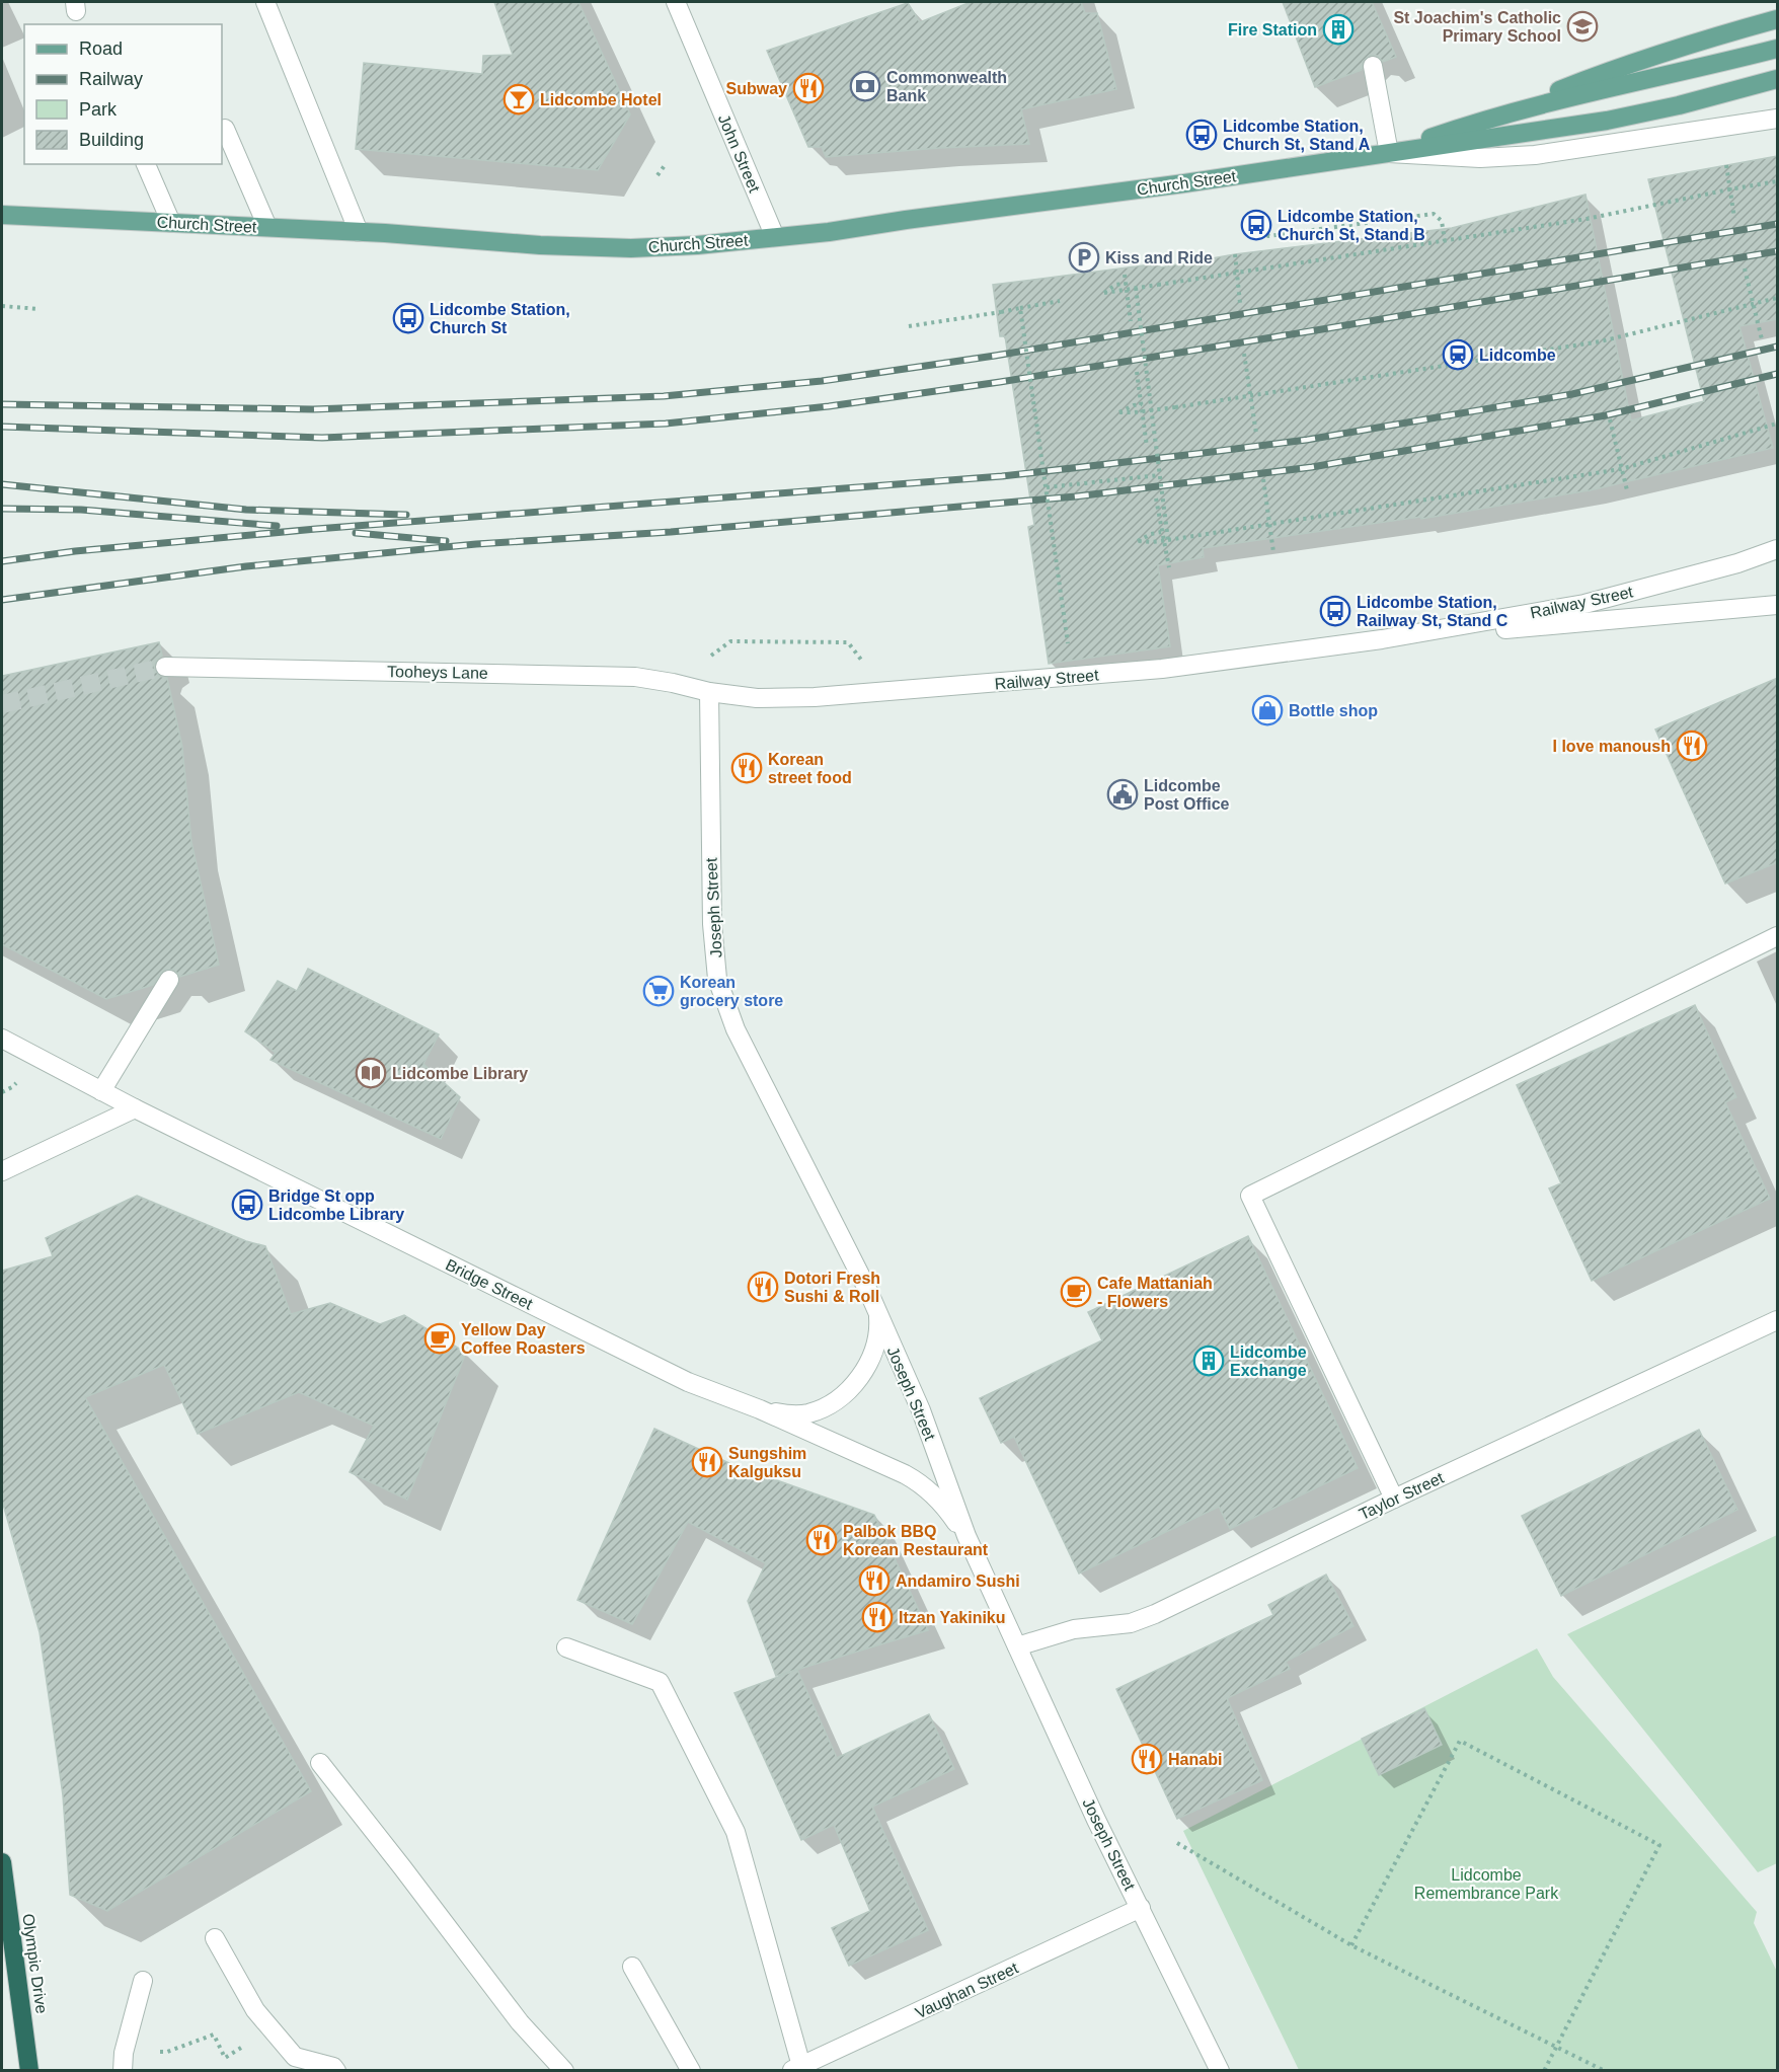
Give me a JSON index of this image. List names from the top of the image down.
{
  "streets": {
    "highway": ["Olympic Drive"],
    "main road": ["Church Street"],
    "street": [
      "John Street",
      "Railway Street",
      "Tooheys Lane",
      "Joseph Street",
      "Bridge Street",
      "Taylor Street",
      "Vaughan Street"
    ]
  },
  "crossings": [
    ["John Street", "Church Street"],
    ["Railway Street", "Tooheys Lane"],
    ["Railway Street", "Joseph Street"],
    ["Tooheys Lane", "Joseph Street"],
    ["Joseph Street", "Bridge Street"],
    ["Joseph Street", "Taylor Street"],
    ["Joseph Street", "Vaughan Street"]
  ],
  "parks": ["Lidcombe Remembrance Park"],
  "places": {
    "school or university": ["St Joachim's Catholic Primary School"],
    "building": ["Fire Station", "Lidcombe Exchange"],
    "bank": ["Commonwealth Bank"],
    "restaurant": [
      "Subway",
      "I love manoush",
      "Korean street food",
      "Dotori Fresh Sushi & Roll",
      "Sungshim Kalguksu",
      "Palbok BBQ Korean Restaurant",
      "Andamiro Sushi",
      "Itzan Yakiniku",
      "Hanabi"
    ],
    "bar": ["Lidcombe Hotel"],
    "bus stop": [
      "Lidcombe Station, Church St, Stand A",
      "Lidcombe Station, Church St, Stand B",
      "Lidcombe Station, Church St",
      "Lidcombe Station, Railway St, Stand C",
      "Bridge St opp Lidcombe Library"
    ],
    "parking": ["Kiss and Ride"],
    "station": ["Lidcombe"],
    "shop": ["Bottle shop"],
    "public building": ["Lidcombe Post Office"],
    "supermarket": ["Korean grocery store"],
    "library": ["Lidcombe Library"],
    "cafe": ["Cafe Mattaniah - Flowers", "Yellow Day Coffee Roasters"]
  },
  "legend": [
    "Road",
    "Railway",
    "Park",
    "Building"
  ]
}
